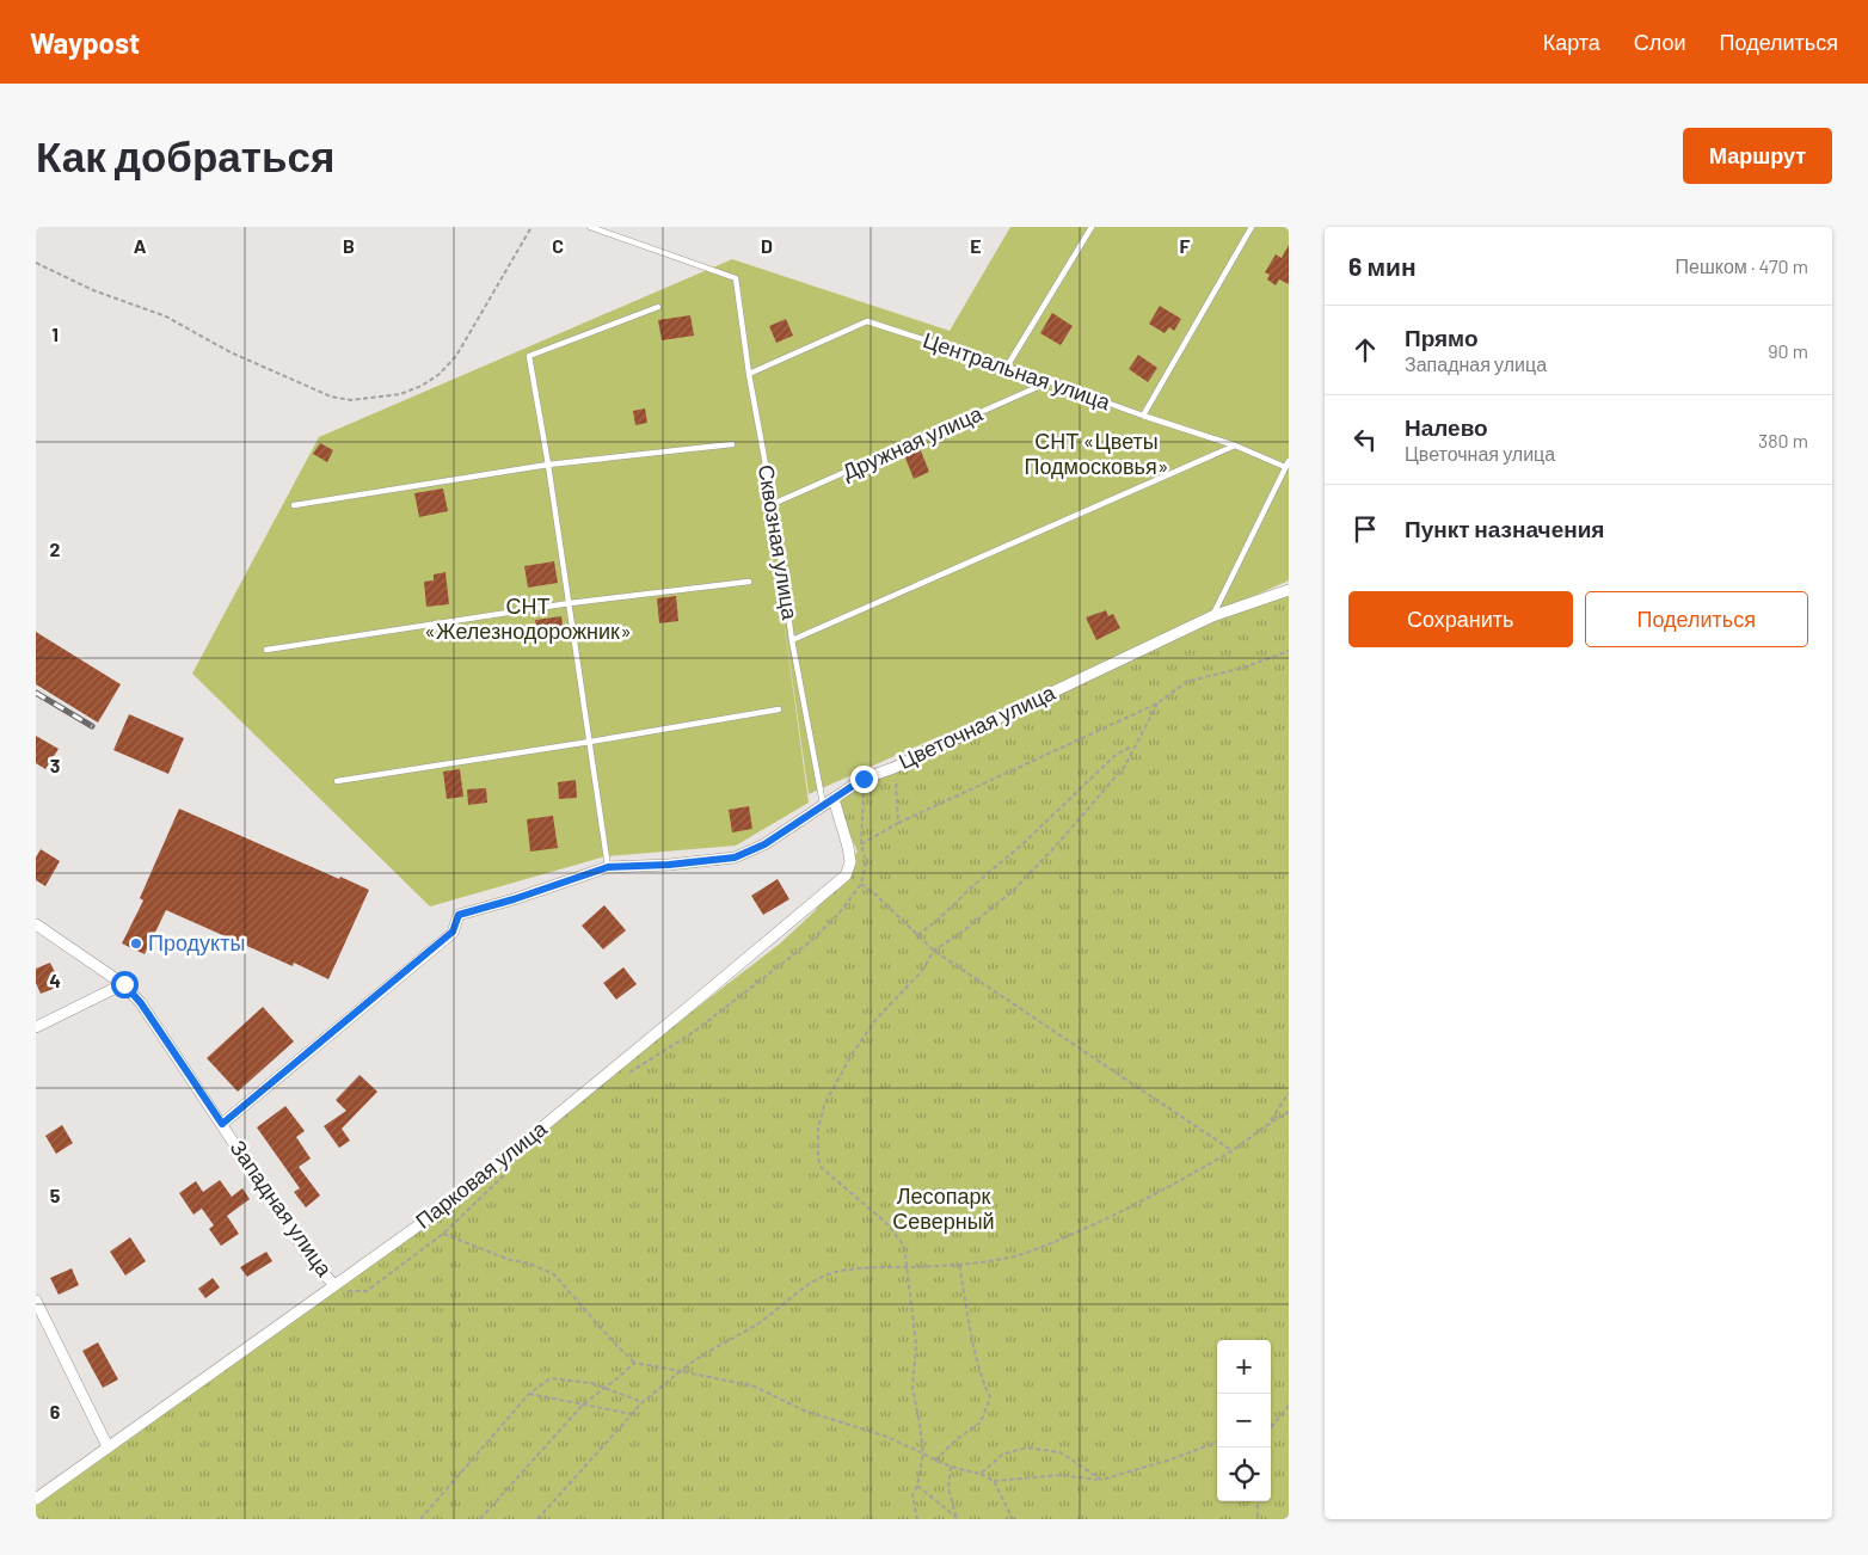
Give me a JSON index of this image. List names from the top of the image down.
{
  "streets": {
    "street": ["Цветочная улица", "Парковая улица", "Западная улица"],
    "lane": ["Центральная улица", "Дружная улица", "Сквозная улица"]
  },
  "crossings": [
    ["Центральная улица", "Дружная улица"],
    ["Центральная улица", "Сквозная улица"],
    ["Дружная улица", "Сквозная улица"],
    ["Сквозная улица", "Цветочная улица"],
    ["Цветочная улица", "Парковая улица"],
    ["Цветочная улица", "Западная улица"],
    ["Парковая улица", "Западная улица"]
  ],
  "parks": ["СНТ «Цветы Подмосковья»", "СНТ «Железнодорожник»", "Лесопарк Северный"],
  "places": ["Продукты"],
  "page": {
    "header": "Waypost",
    "nav": ["Карта", "Слои", "Поделиться"],
    "buttons": [
      "Маршрут",
      ["Сохранить", "Поделиться"]
    ],
    "title": "Как добраться",
    "heading": ["6 мин", "Пешком · 470 m"],
    "list": [
      ["Прямо", "Западная улица", "90 m"],
      ["Налево", "Цветочная улица", "380 m"],
      "Пункт назначения"
    ],
    "map_buttons": ["+", "−"]
  },
  "grid": {
    "columns": [
      "A",
      "B",
      "C",
      "D",
      "E",
      "F"
    ],
    "rows": [
      "1",
      "2",
      "3",
      "4",
      "5",
      "6"
    ]
  }
}
